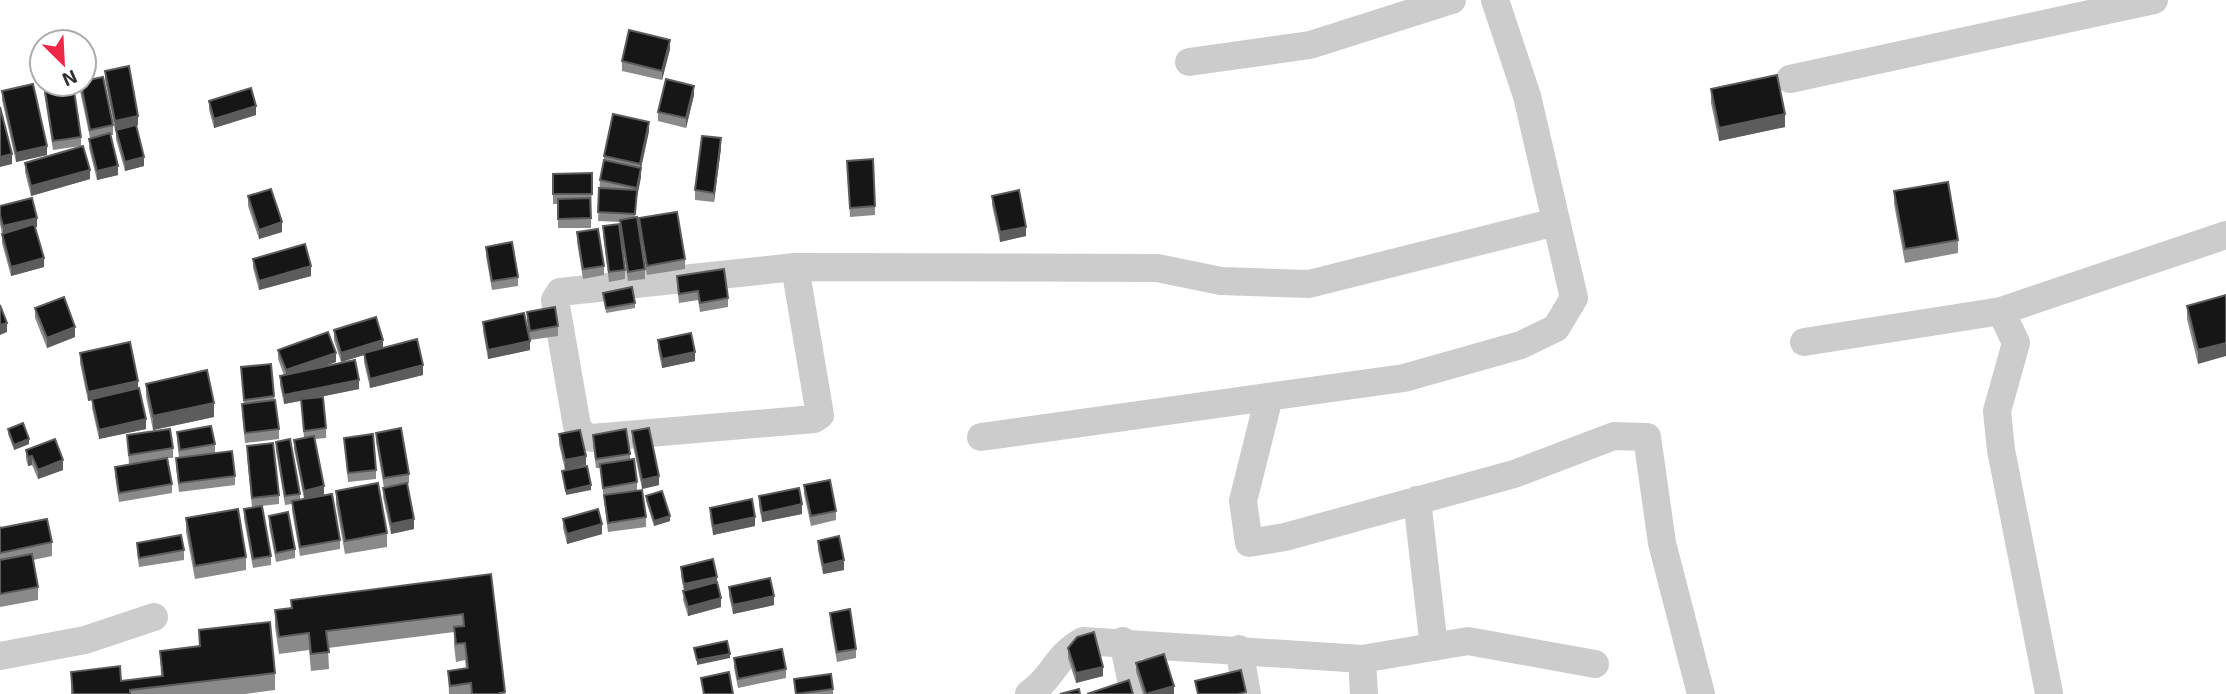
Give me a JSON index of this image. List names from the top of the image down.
{
  "north": "bottom right"
}
